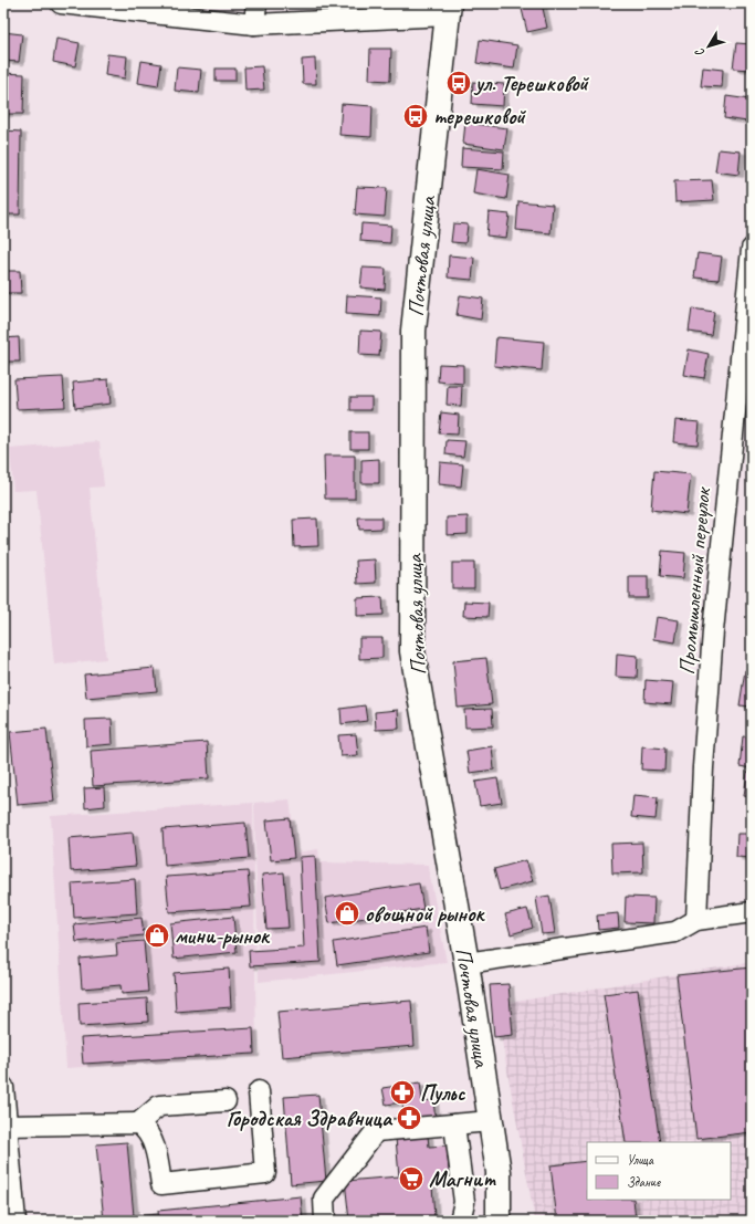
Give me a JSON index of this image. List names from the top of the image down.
{
  "streets": {
    "main road": ["Почтовая улица"],
    "street": ["Промышленный переулок"]
  },
  "places": {
    "bus stop": ["ул. Терешковой", "терешковой"],
    "shop": ["овощной рынок", "мини-рынок"],
    "pharmacy": ["Пульс", "Городская Здравница"],
    "supermarket": ["Магнит"]
  },
  "legend": ["Улица", "Здание"],
  "north": "bottom left"
}
